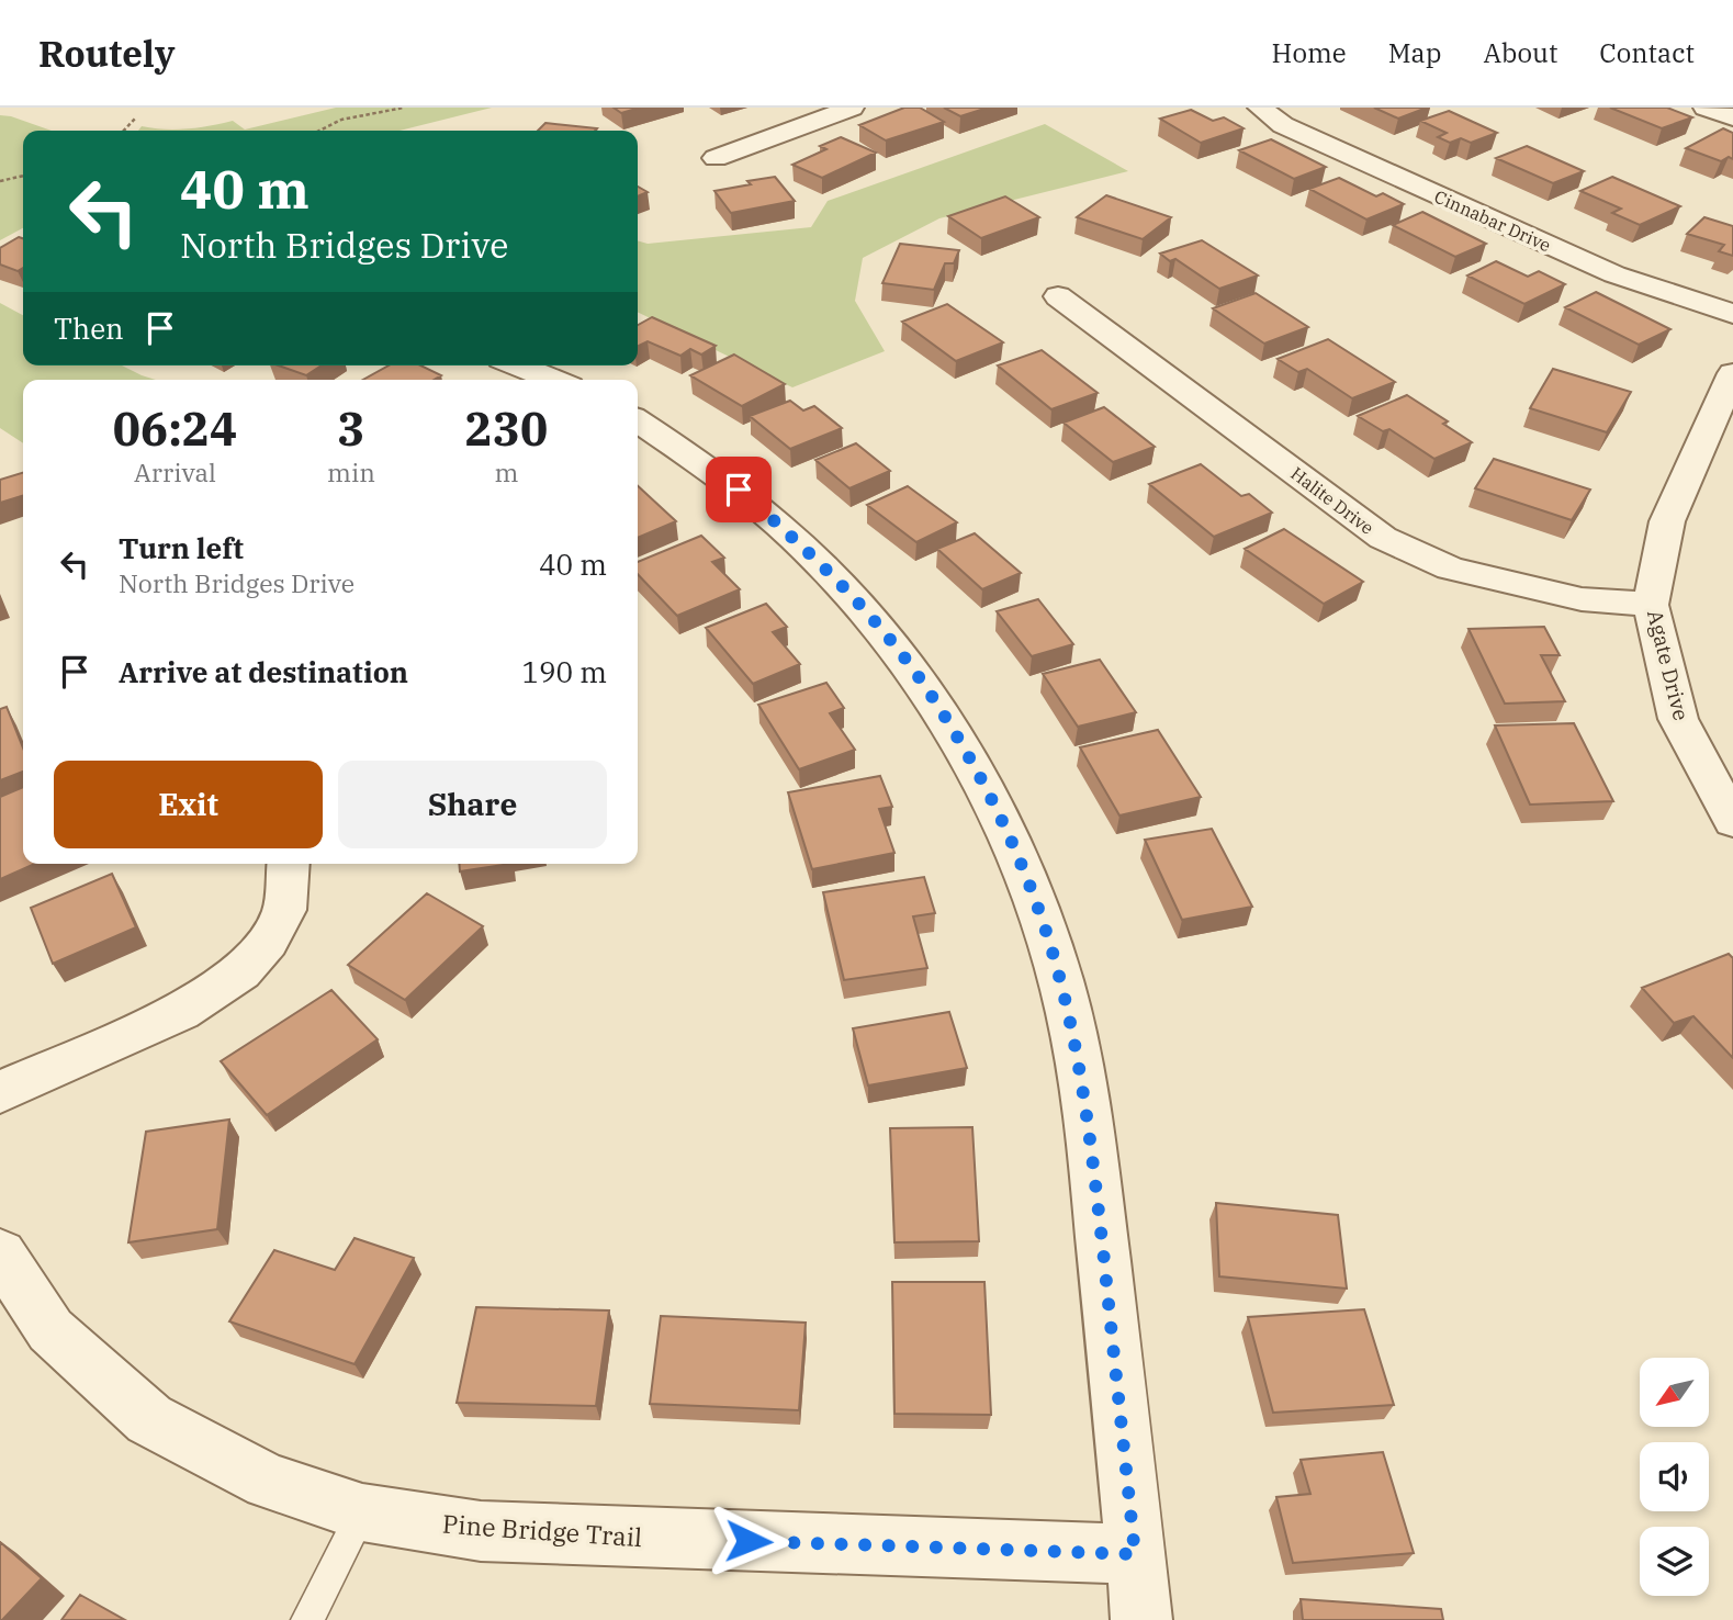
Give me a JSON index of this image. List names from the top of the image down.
{
  "streets": {
    "street": [
      "Cinnabar Drive",
      "Halite Drive",
      "Agate Drive",
      "Pine Bridge Trail"
    ]
  },
  "crossings": [
    ["Halite Drive", "Agate Drive"]
  ],
  "north": "bottom left",
  "page": {
    "header": "Routely",
    "nav": [
      "Home",
      "Map",
      "About",
      "Contact"
    ],
    "turn": ["40 m", "North Bridges Drive"],
    "then": "Then",
    "eta": [
      "06:24",
      "Arrival",
      "3",
      "min",
      "230",
      "m"
    ],
    "list": [
      {
        "name": "Turn left",
        "note": "North Bridges Drive",
        "value": "40 m"
      },
      {
        "name": "Arrive at destination",
        "value": "190 m"
      }
    ],
    "buttons": ["Exit", "Share"]
  }
}
